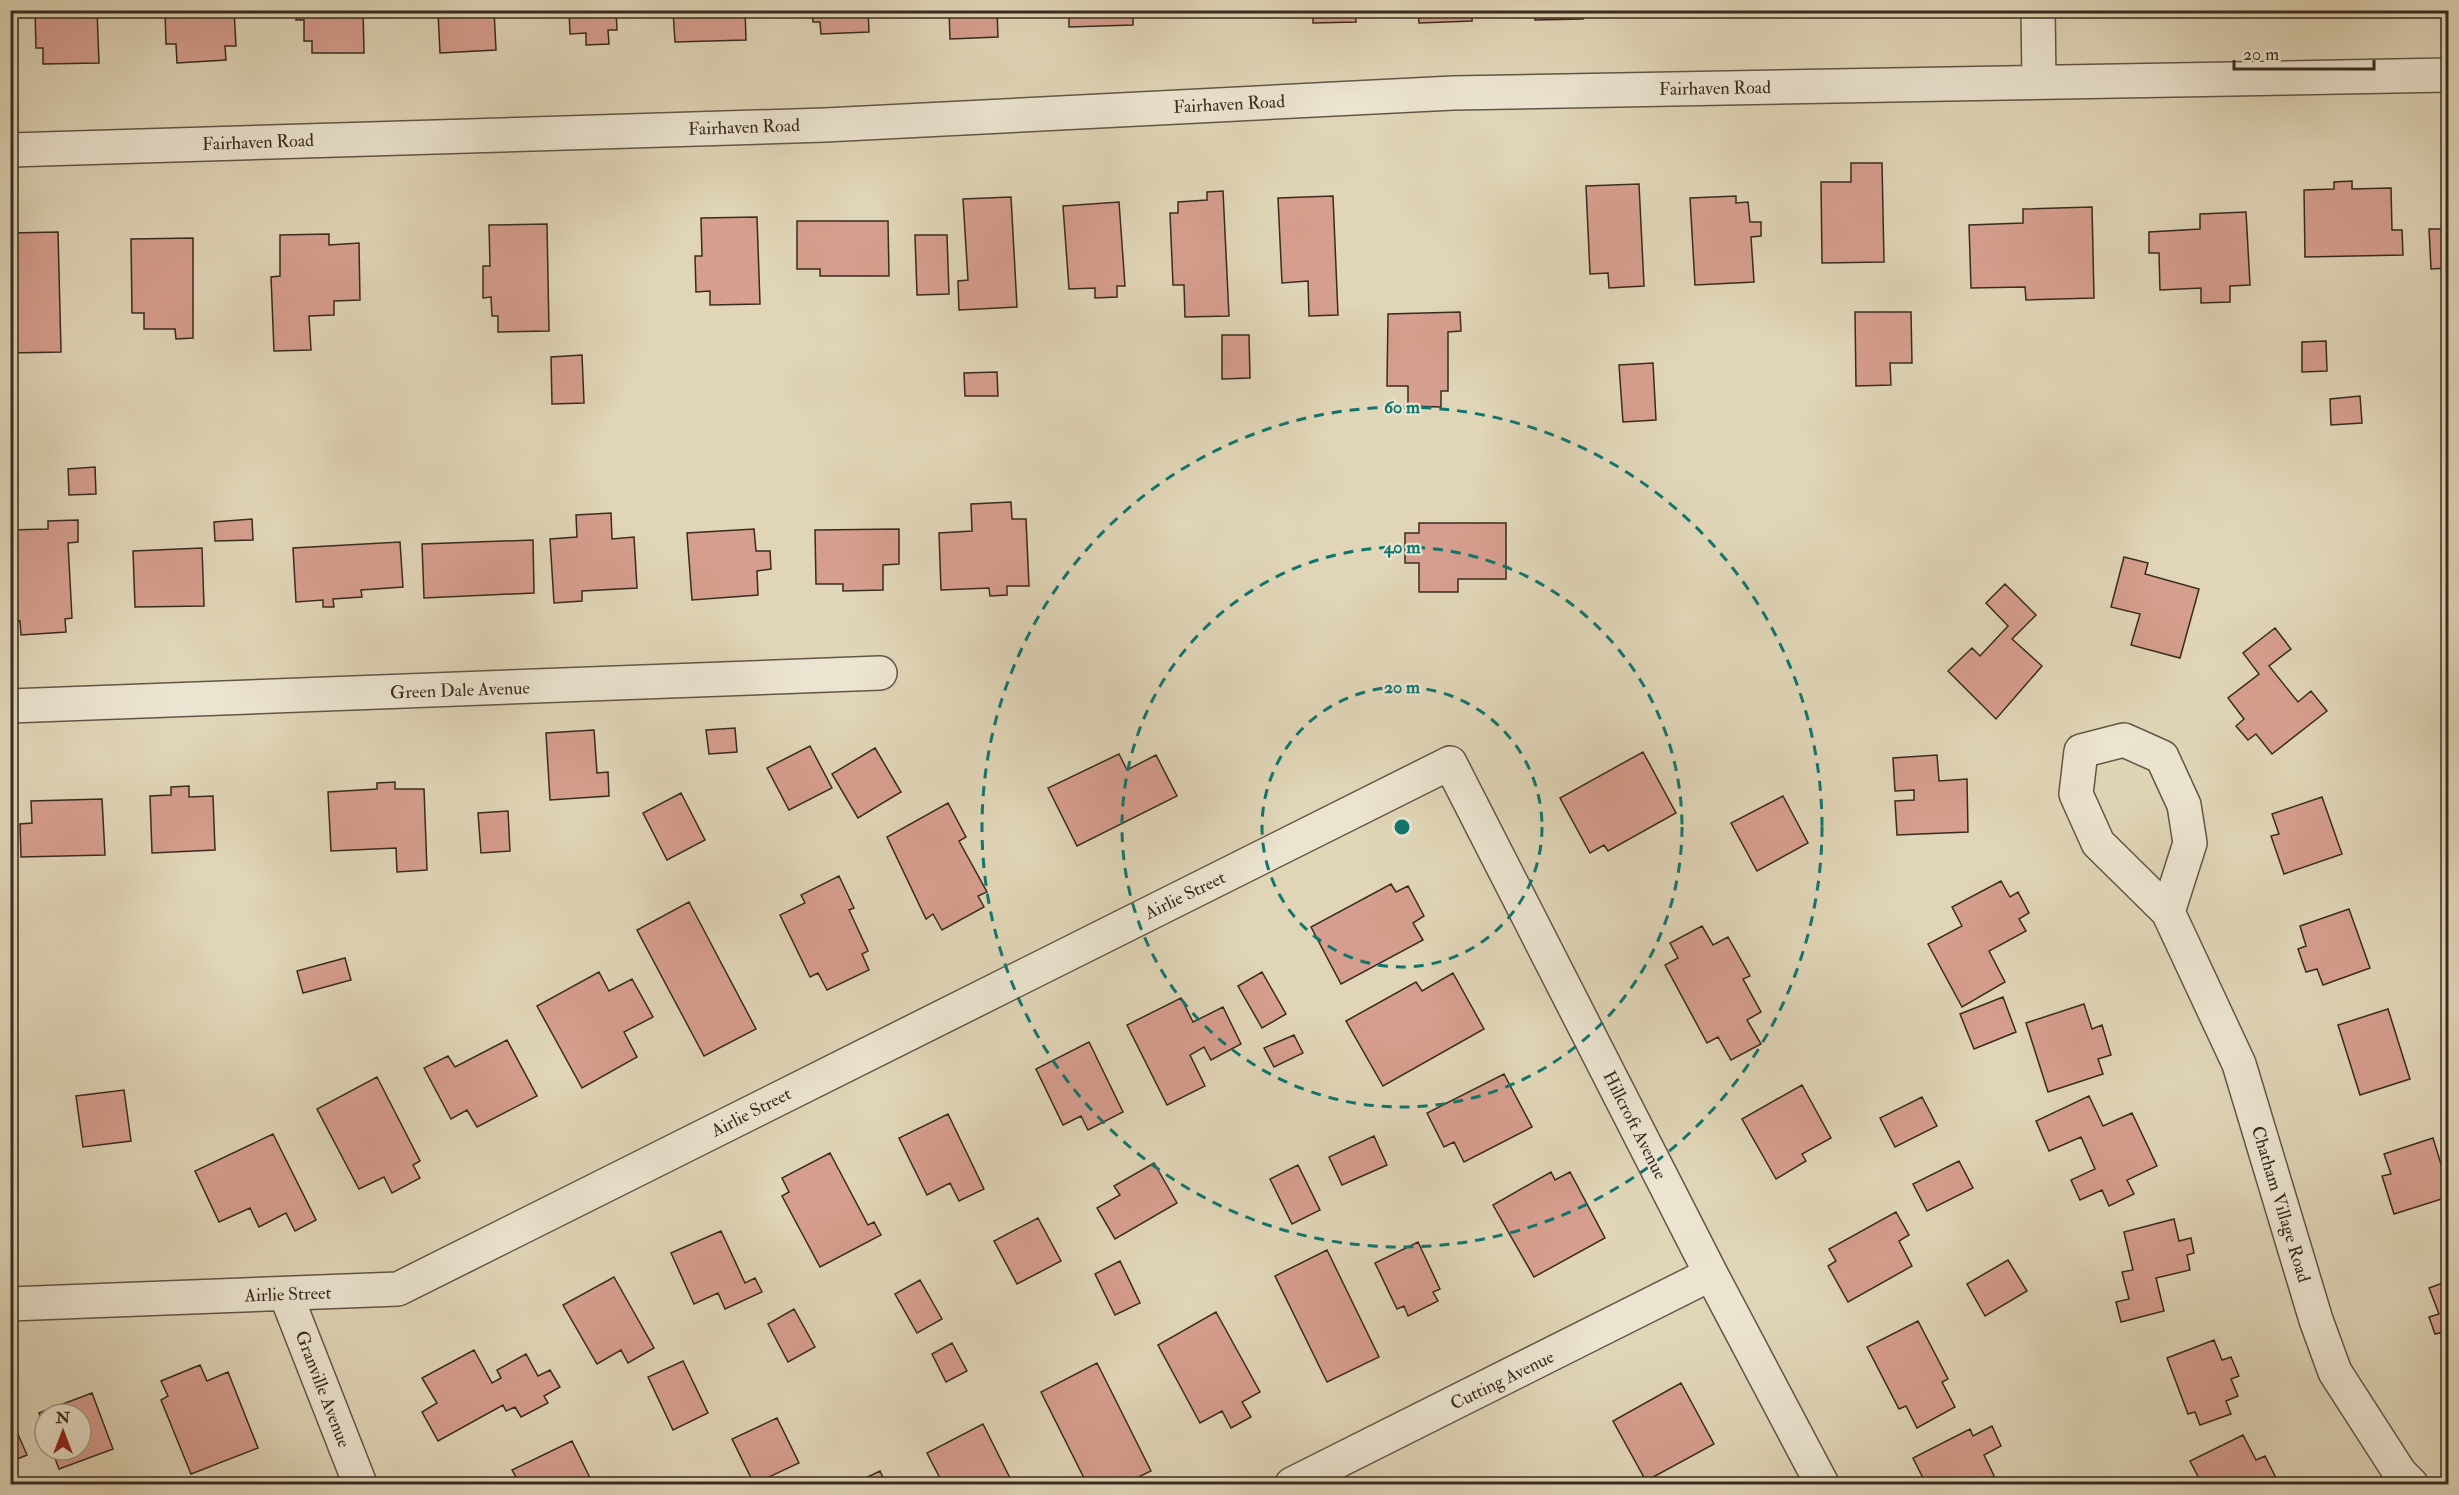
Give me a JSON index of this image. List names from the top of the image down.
{
  "streets": {
    "street": [
      "Fairhaven Road",
      "Green Dale Avenue",
      "Airlie Street",
      "Hillcroft Avenue",
      "Chatham Village Road",
      "Cutting Avenue",
      "Granville Avenue"
    ]
  },
  "crossings": [
    ["Airlie Street", "Hillcroft Avenue"],
    ["Airlie Street", "Granville Avenue"],
    ["Hillcroft Avenue", "Cutting Avenue"]
  ],
  "scale_bar": "20 m",
  "north": "top",
  "rings": ["60 m", "40 m", "20 m"]
}
